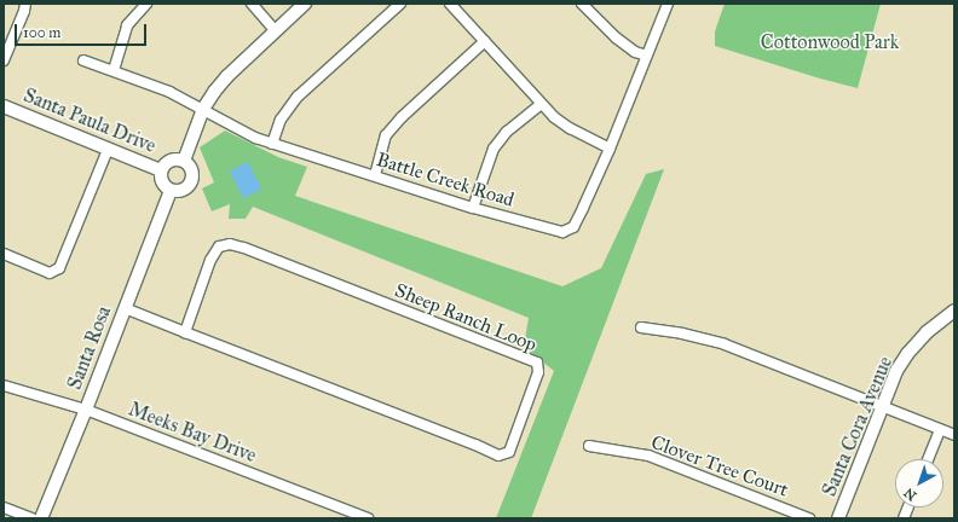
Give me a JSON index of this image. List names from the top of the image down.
{
  "streets": {
    "street": [
      "Santa Paula Drive",
      "Battle Creek Road",
      "Sheep Ranch Loop",
      "Santa Rosa",
      "Santa Cora Avenue",
      "Meeks Bay Drive",
      "Clover Tree Court"
    ]
  },
  "crossings": [
    ["Santa Paula Drive", "Santa Rosa"],
    ["Sheep Ranch Loop", "Santa Rosa"],
    ["Santa Rosa", "Meeks Bay Drive"]
  ],
  "parks": ["Cottonwood Park"],
  "scale_bar": "100 m",
  "north": "bottom left"
}
